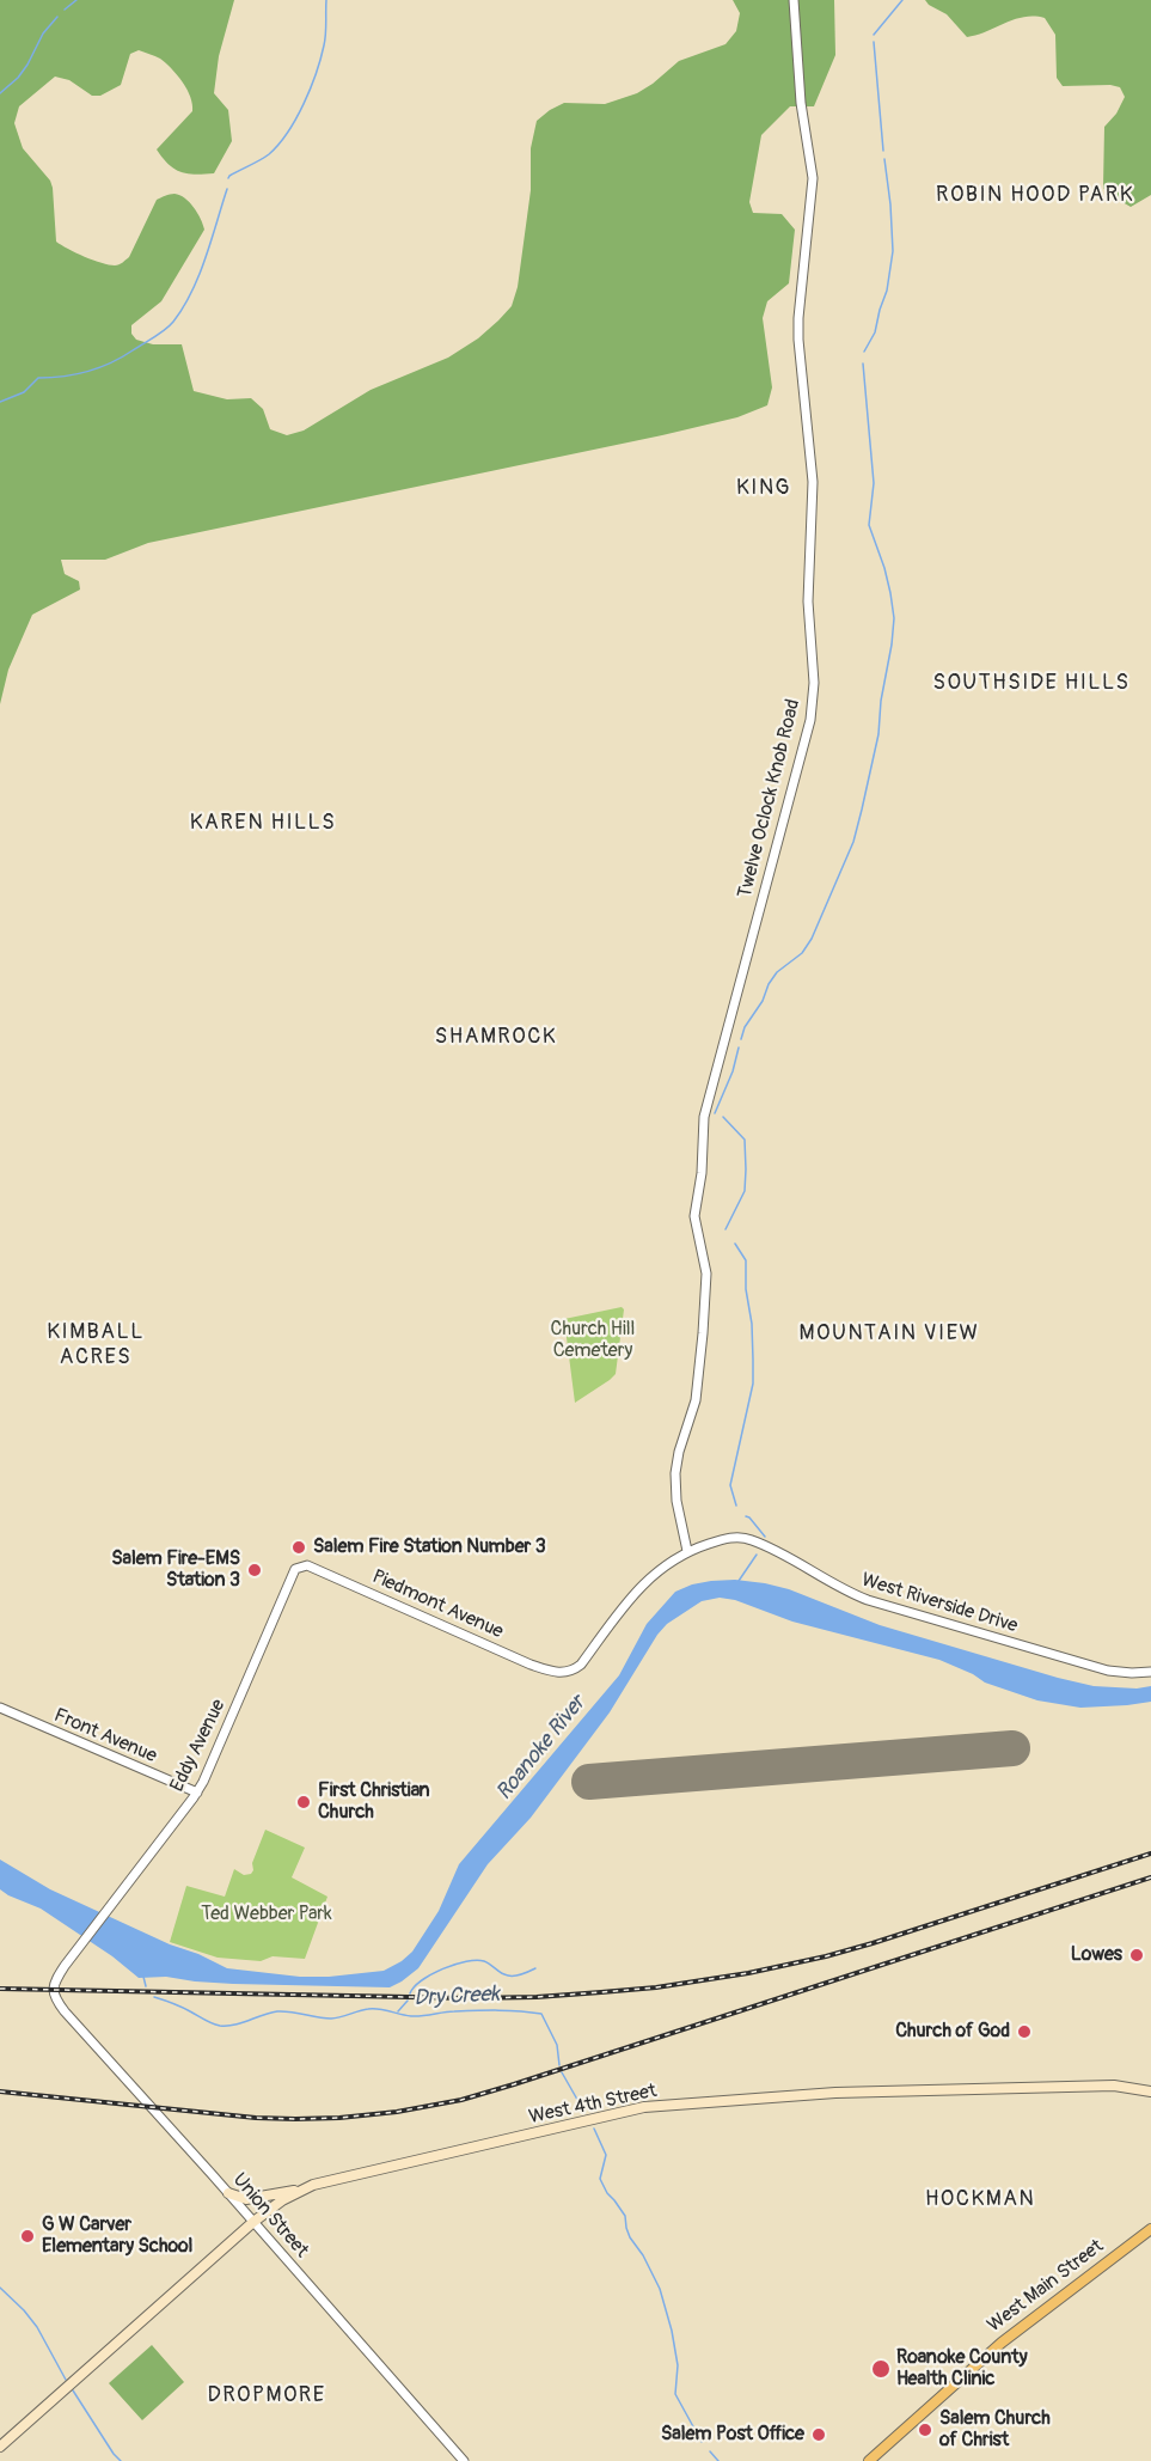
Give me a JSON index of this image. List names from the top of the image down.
{
  "streets": {
    "main road": ["West 4th Street", "West Main Street"],
    "street": [
      "Twelve Oclock Knob Road",
      "West Riverside Drive",
      "Piedmont Avenue",
      "Front Avenue",
      "Eddy Avenue",
      "Union Street"
    ]
  },
  "crossings": [
    ["Twelve Oclock Knob Road", "West Riverside Drive"],
    ["West Riverside Drive", "Piedmont Avenue"],
    ["Piedmont Avenue", "Eddy Avenue"],
    ["Front Avenue", "Eddy Avenue"],
    ["Eddy Avenue", "Union Street"],
    ["West 4th Street", "Union Street"]
  ],
  "districts": [
    "ROBIN HOOD PARK",
    "KING",
    "SOUTHSIDE HILLS",
    "KAREN HILLS",
    "SHAMROCK",
    "KIMBALL ACRES",
    "MOUNTAIN VIEW",
    "HOCKMAN",
    "DROPMORE"
  ],
  "water": ["Roanoke River", "Dry Creek"],
  "parks": ["Church Hill Cemetery", "Ted Webber Park"],
  "places": [
    "Salem Fire Station Number 3",
    "Salem Fire-EMS Station 3",
    "First Christian Church",
    "Lowes",
    "Church of God",
    "G W Carver Elementary School",
    "Roanoke County Health Clinic",
    "Salem Church of Christ",
    "Salem Post Office"
  ]
}
